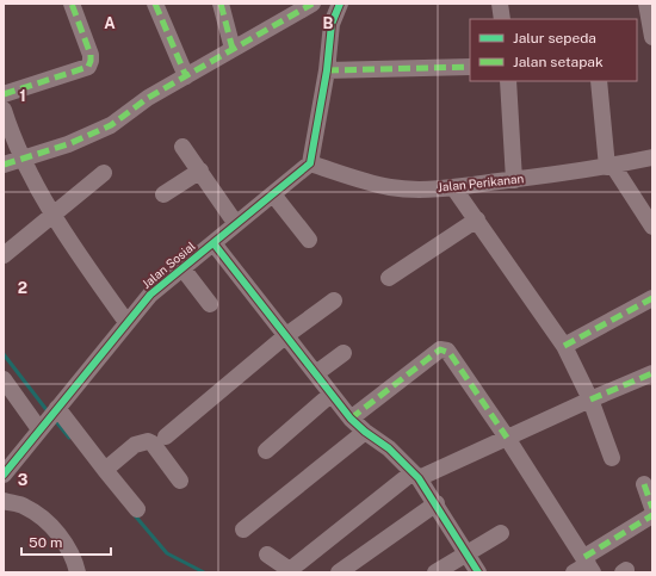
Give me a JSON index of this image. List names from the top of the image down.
{
  "streets": {
    "street": ["Jalan Perikanan", "Jalan Sosial"]
  },
  "crossings": [
    ["Jalan Perikanan", "Jalan Sosial"]
  ],
  "legend": ["Jalur sepeda", "Jalan setapak"],
  "scale_bar": "50 m",
  "grid": {
    "columns": ["A", "B"],
    "rows": ["1", "2", "3"]
  }
}
